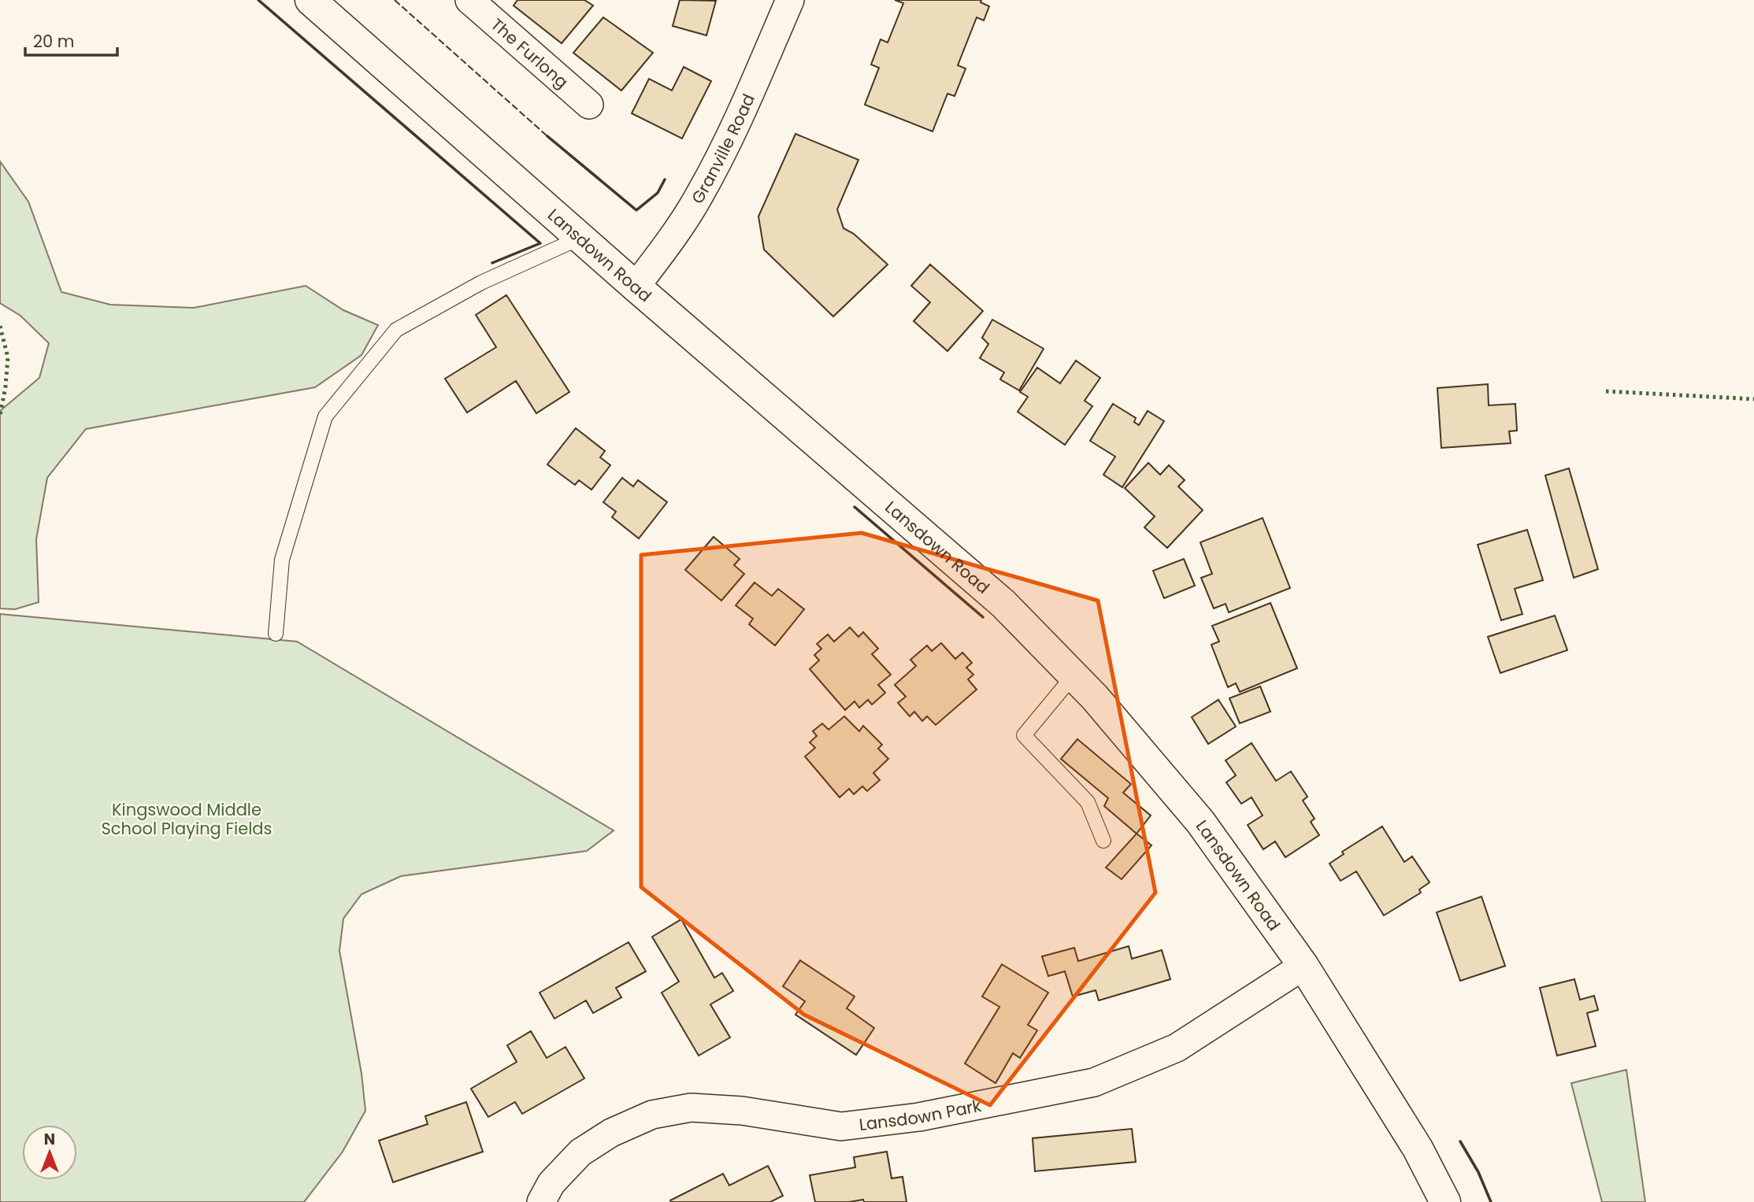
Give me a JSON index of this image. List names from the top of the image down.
{
  "streets": {
    "street": [
      "The Furlong",
      "Granville Road",
      "Lansdown Road",
      "Lansdown Park"
    ]
  },
  "crossings": [
    ["Granville Road", "Lansdown Road"],
    ["Lansdown Road", "Lansdown Park"]
  ],
  "parks": ["Kingswood Middle School Playing Fields"],
  "scale_bar": "20 m",
  "north": "top"
}
